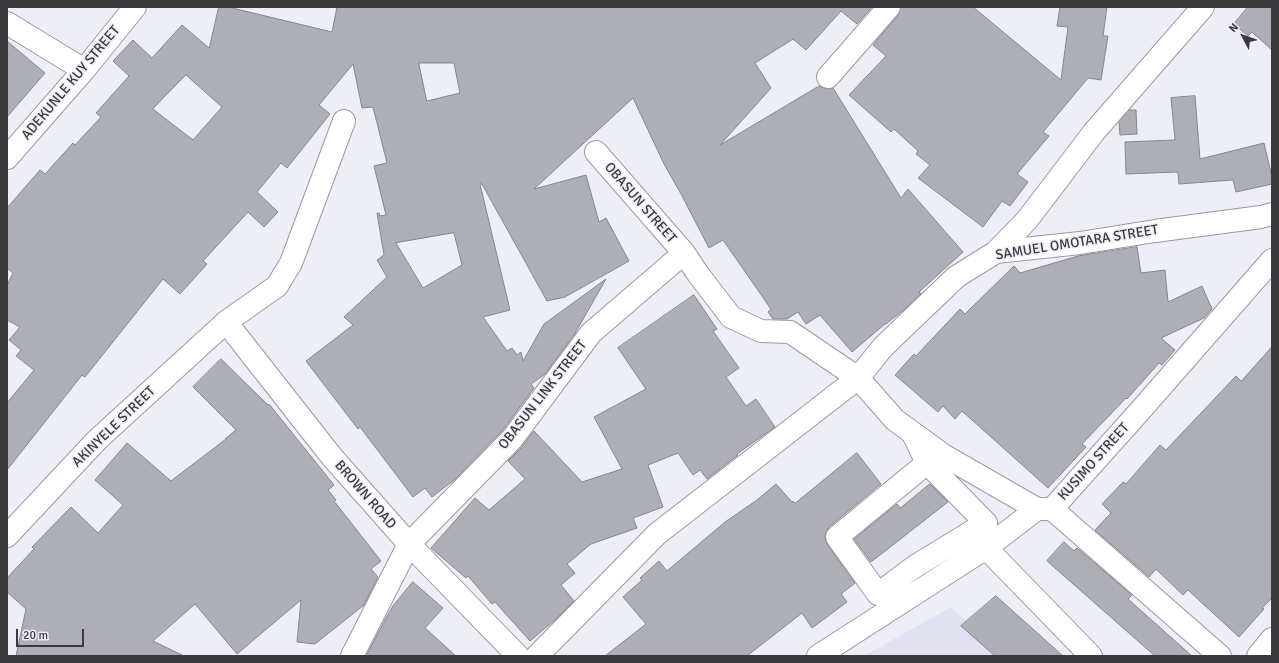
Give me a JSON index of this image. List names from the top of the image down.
{
  "streets": {
    "street": [
      "ADEKUNLE KUY STREET",
      "OBASUN STREET",
      "SAMUEL OMOTARA STREET",
      "OBASUN LINK STREET",
      "AKINYELE STREET",
      "KUSIMO STREET",
      "BROWN ROAD"
    ]
  },
  "crossings": [
    ["OBASUN STREET", "SAMUEL OMOTARA STREET"],
    ["OBASUN STREET", "OBASUN LINK STREET"],
    ["OBASUN STREET", "KUSIMO STREET"],
    ["OBASUN LINK STREET", "BROWN ROAD"],
    ["AKINYELE STREET", "BROWN ROAD"]
  ],
  "scale_bar": "20 m",
  "north": "top left"
}
